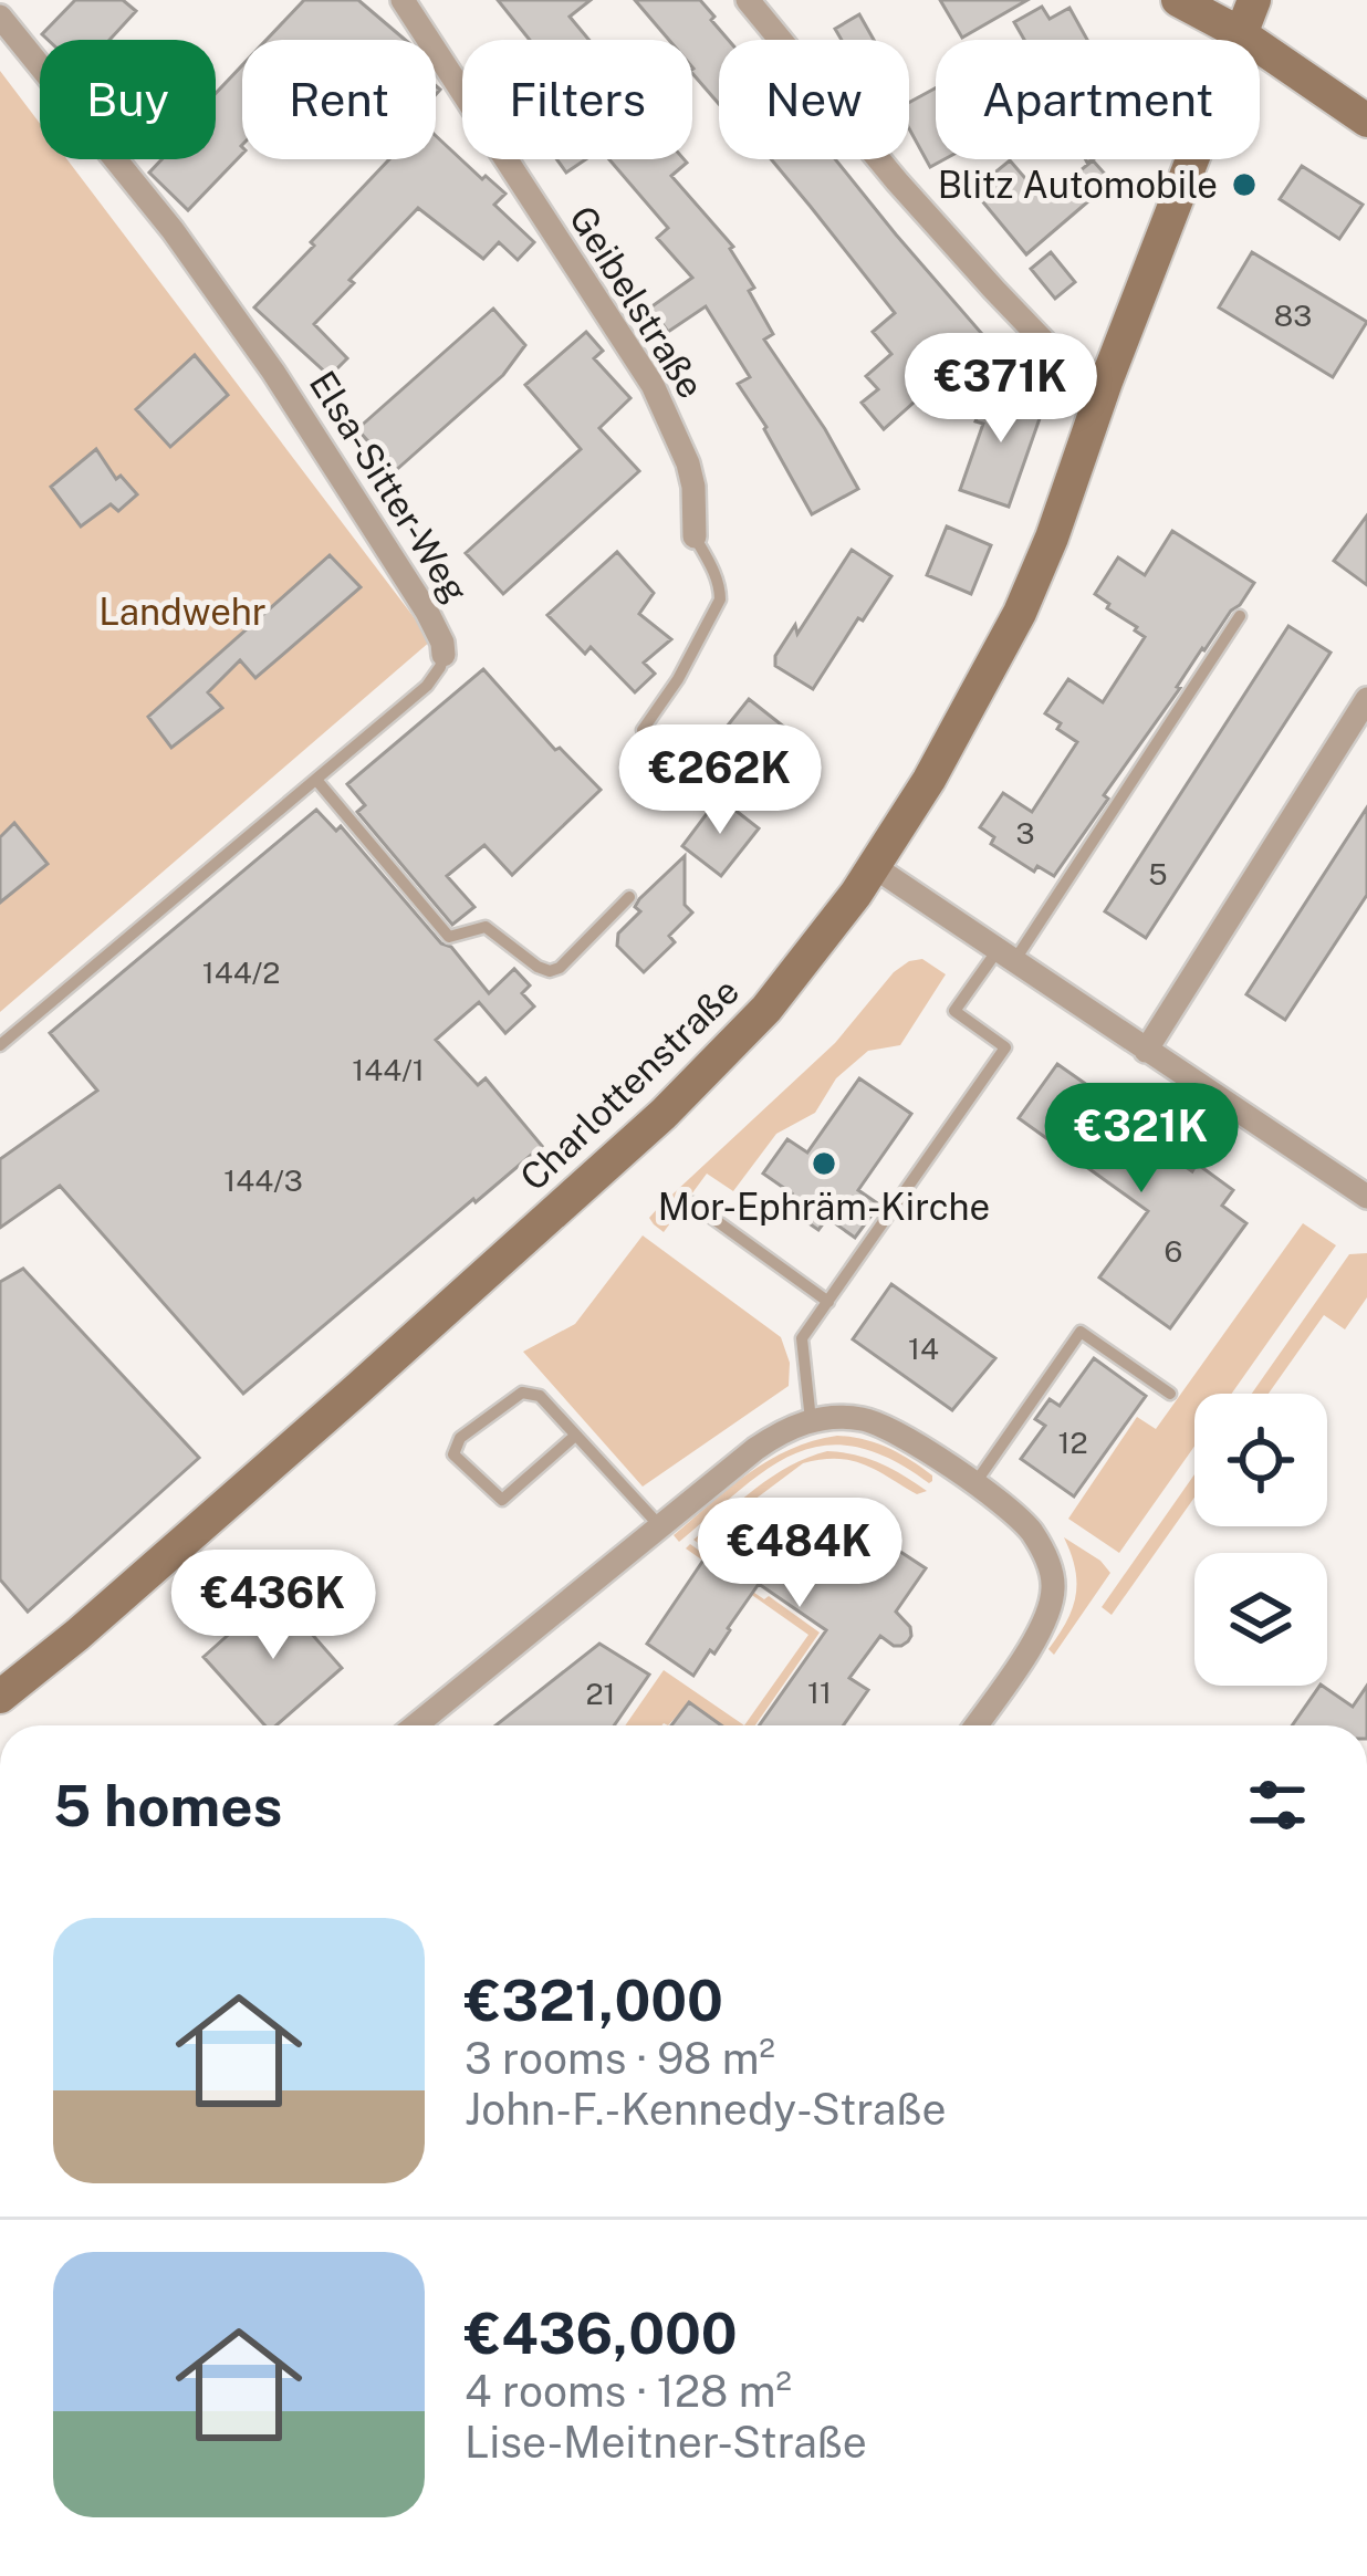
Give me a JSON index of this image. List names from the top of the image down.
{
  "streets": {
    "main road": ["Charlottenstraße"],
    "street": ["Geibelstraße", "Elsa-Sitter-Weg"]
  },
  "parks": ["Landwehr"],
  "places": ["Blitz Automobile", "Mor-Ephräm-Kirche"],
  "house_numbers": [
    "83",
    "3",
    "5",
    "144/2",
    "144/1",
    "144/3",
    "6",
    "14",
    "12",
    "11",
    "21"
  ],
  "page": {
    "chip": [
      "Buy",
      "Rent",
      "Filters",
      "New",
      "Apartment"
    ],
    "price": [
      "€371K",
      "€262K",
      "€321K",
      "€484K",
      "€436K"
    ],
    "heading": "5 homes",
    "list": [
      {
        "name": "€321,000",
        "note": "3 rooms · 98 m² · John-F.-Kennedy-Straße"
      },
      {
        "name": "€436,000",
        "note": "4 rooms · 128 m² · Lise-Meitner-Straße"
      }
    ]
  }
}
